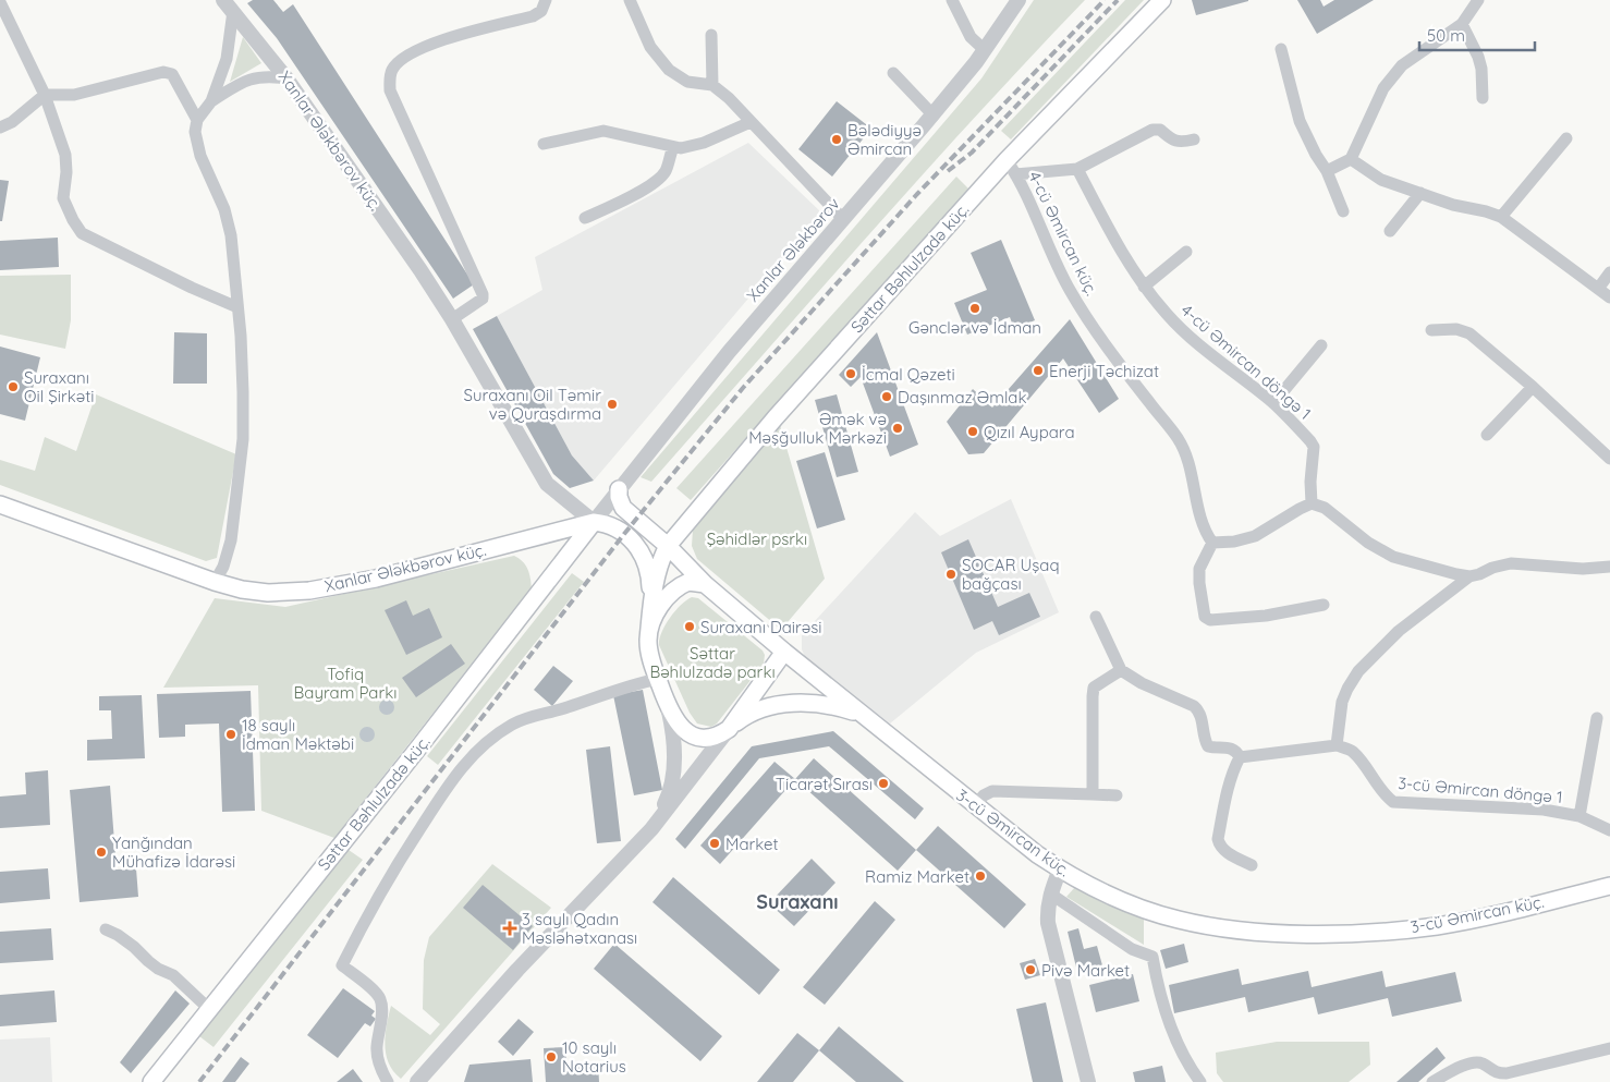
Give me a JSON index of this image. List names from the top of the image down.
{
  "streets": {
    "main road": ["Xanlar Ələkbərov küç.", "Səttar Bəhlulzadə küç.", "3-cü Əmircan küç."],
    "street": [
      "4-cü Əmircan küç.",
      "Xanlar Ələkbərov",
      "4-cü Əmircan döngə 1",
      "3-cü Əmircan döngə 1"
    ]
  },
  "crossings": [
    ["Xanlar Ələkbərov küç.", "Xanlar Ələkbərov"],
    ["Xanlar Ələkbərov küç.", "Səttar Bəhlulzadə küç."],
    ["4-cü Əmircan küç.", "Səttar Bəhlulzadə küç."],
    ["Xanlar Ələkbərov", "Səttar Bəhlulzadə küç."],
    ["Səttar Bəhlulzadə küç.", "3-cü Əmircan küç."]
  ],
  "districts": ["Suraxanı"],
  "parks": ["Şəhidlər psrkı", "Səttar Bəhlulzadə parkı", "Tofiq Bayram Parkı"],
  "places": {
    "other": [
      "Bələdiyyə Əmircan",
      "Gənclər və İdman",
      "Enerji Təchizat",
      "İcmal Qəzeti",
      "Suraxanı Oil Şirkəti",
      "Daşınmaz Əmlak",
      "Suraxanı Oil Təmir və Quraşdırma",
      "Əmək və Məşğulluk Mərkəzi",
      "Qızıl Aypara",
      "SOCAR Uşaq bağçası",
      "Suraxanı Dairəsi",
      "18 saylı İdman Məktəbi",
      "Ticarət Sırası",
      "Market",
      "Yanğından Mühafizə İdarəsi",
      "Ramiz Market",
      "Pivə Market",
      "10 saylı Notarius"
    ],
    "health": ["3 saylı Qadın Məsləhətxanası"]
  },
  "scale_bar": "50 m"
}
